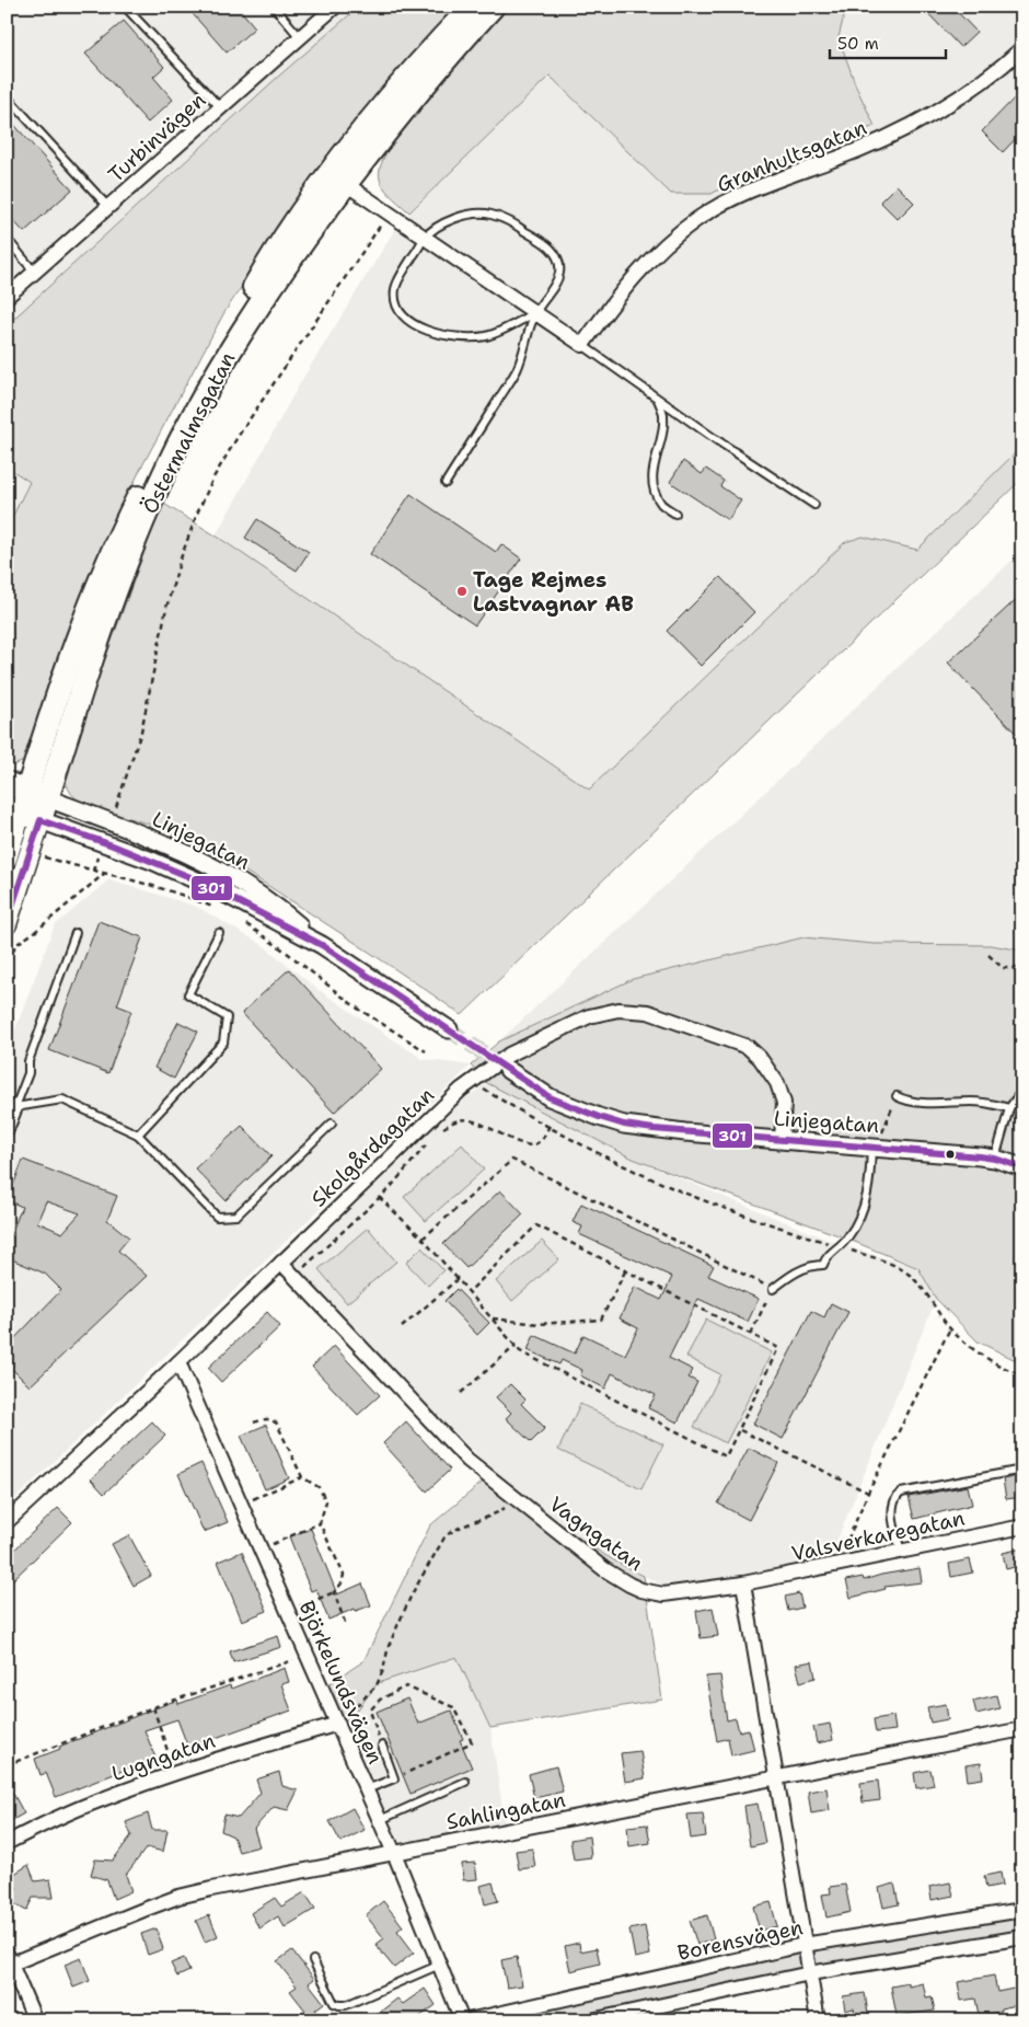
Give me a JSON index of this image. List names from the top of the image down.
{
  "streets": {
    "main road": ["Östermalmsgatan"],
    "street": [
      "Turbinvägen",
      "Granhultsgatan",
      "Linjegatan",
      "Skolgårdagatan",
      "Vagngatan",
      "Valsverkaregatan",
      "Björkelundsvägen",
      "Lugngatan",
      "Sahlingatan",
      "Borensvägen"
    ]
  },
  "crossings": [
    ["Östermalmsgatan", "Linjegatan"],
    ["Linjegatan", "Skolgårdagatan"],
    ["Skolgårdagatan", "Vagngatan"],
    ["Skolgårdagatan", "Björkelundsvägen"],
    ["Vagngatan", "Valsverkaregatan"],
    ["Björkelundsvägen", "Lugngatan"],
    ["Björkelundsvägen", "Sahlingatan"]
  ],
  "places": ["Tage Rejmes Lastvagnar AB"],
  "lines": ["transit line 301"],
  "scale_bar": "50 m"
}
